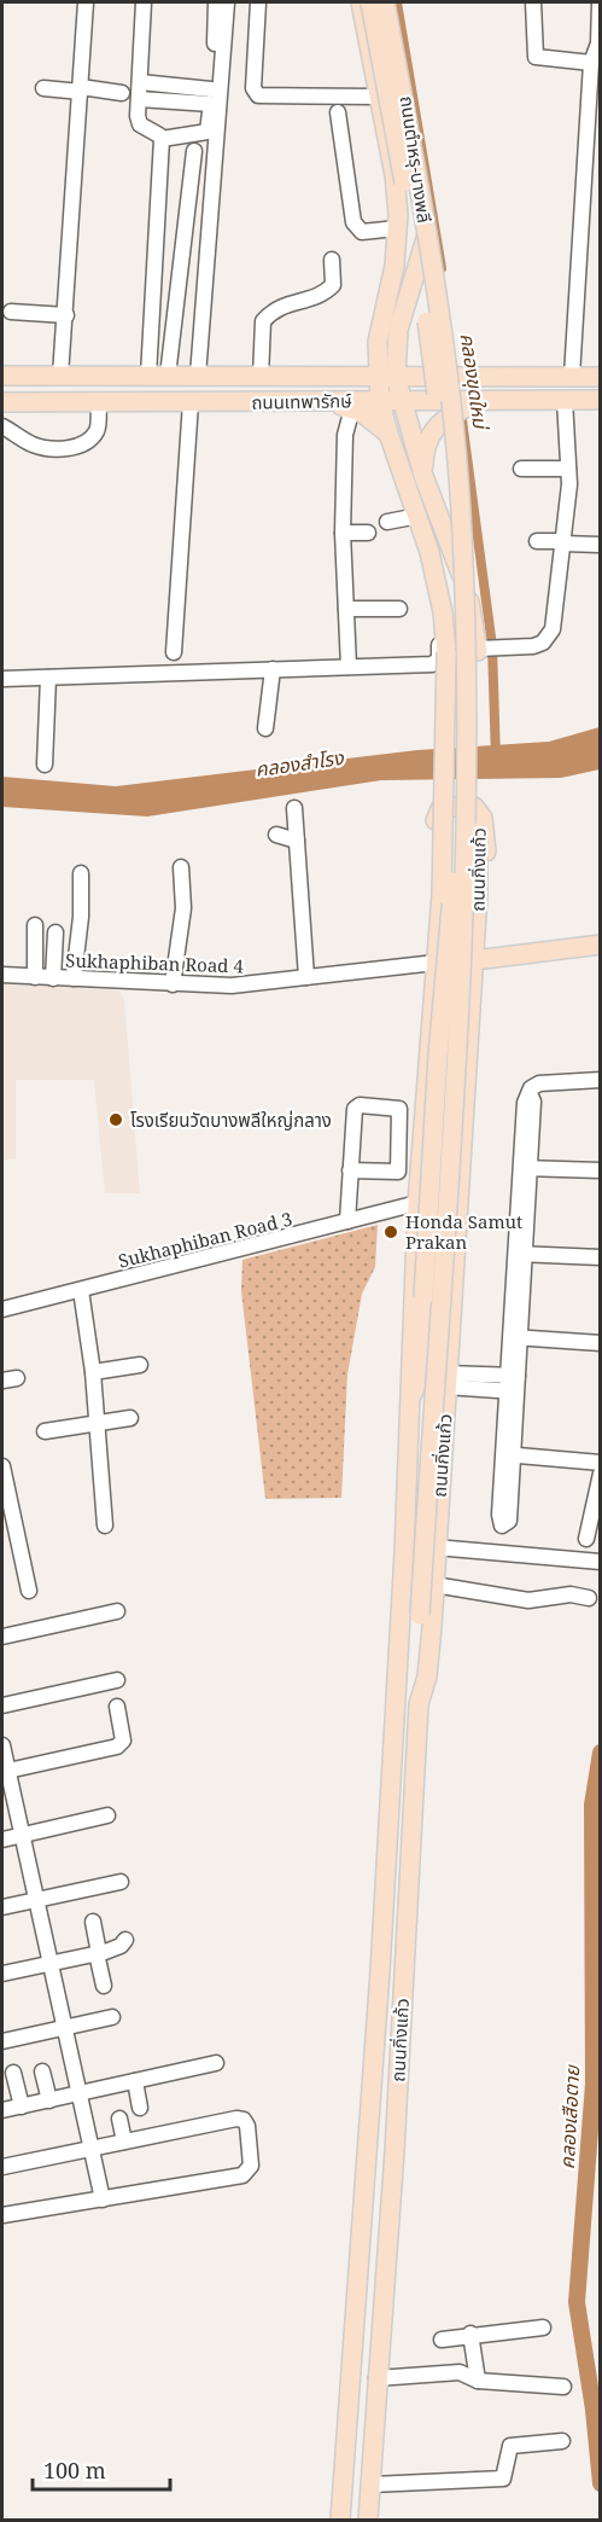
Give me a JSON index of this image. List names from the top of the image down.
{
  "streets": {
    "main road": ["ถนนตำหรุ-บางพลี", "ถนนเทพารักษ์", "ถนนกิ่งแก้ว"],
    "street": ["Sukhaphiban Road 4", "Sukhaphiban Road 3"]
  },
  "crossings": [
    ["ถนนตำหรุ-บางพลี", "ถนนเทพารักษ์"],
    ["ถนนตำหรุ-บางพลี", "ถนนกิ่งแก้ว"],
    ["ถนนเทพารักษ์", "ถนนกิ่งแก้ว"],
    ["ถนนกิ่งแก้ว", "Sukhaphiban Road 4"],
    ["ถนนกิ่งแก้ว", "Sukhaphiban Road 3"]
  ],
  "water": ["คลองขุดใหม่", "คลองสำโรง", "คลองเสือตาย"],
  "places": ["โรงเรียนวัดบางพลีใหญ่กลาง", "Honda Samut Prakan"],
  "scale_bar": "100 m"
}
